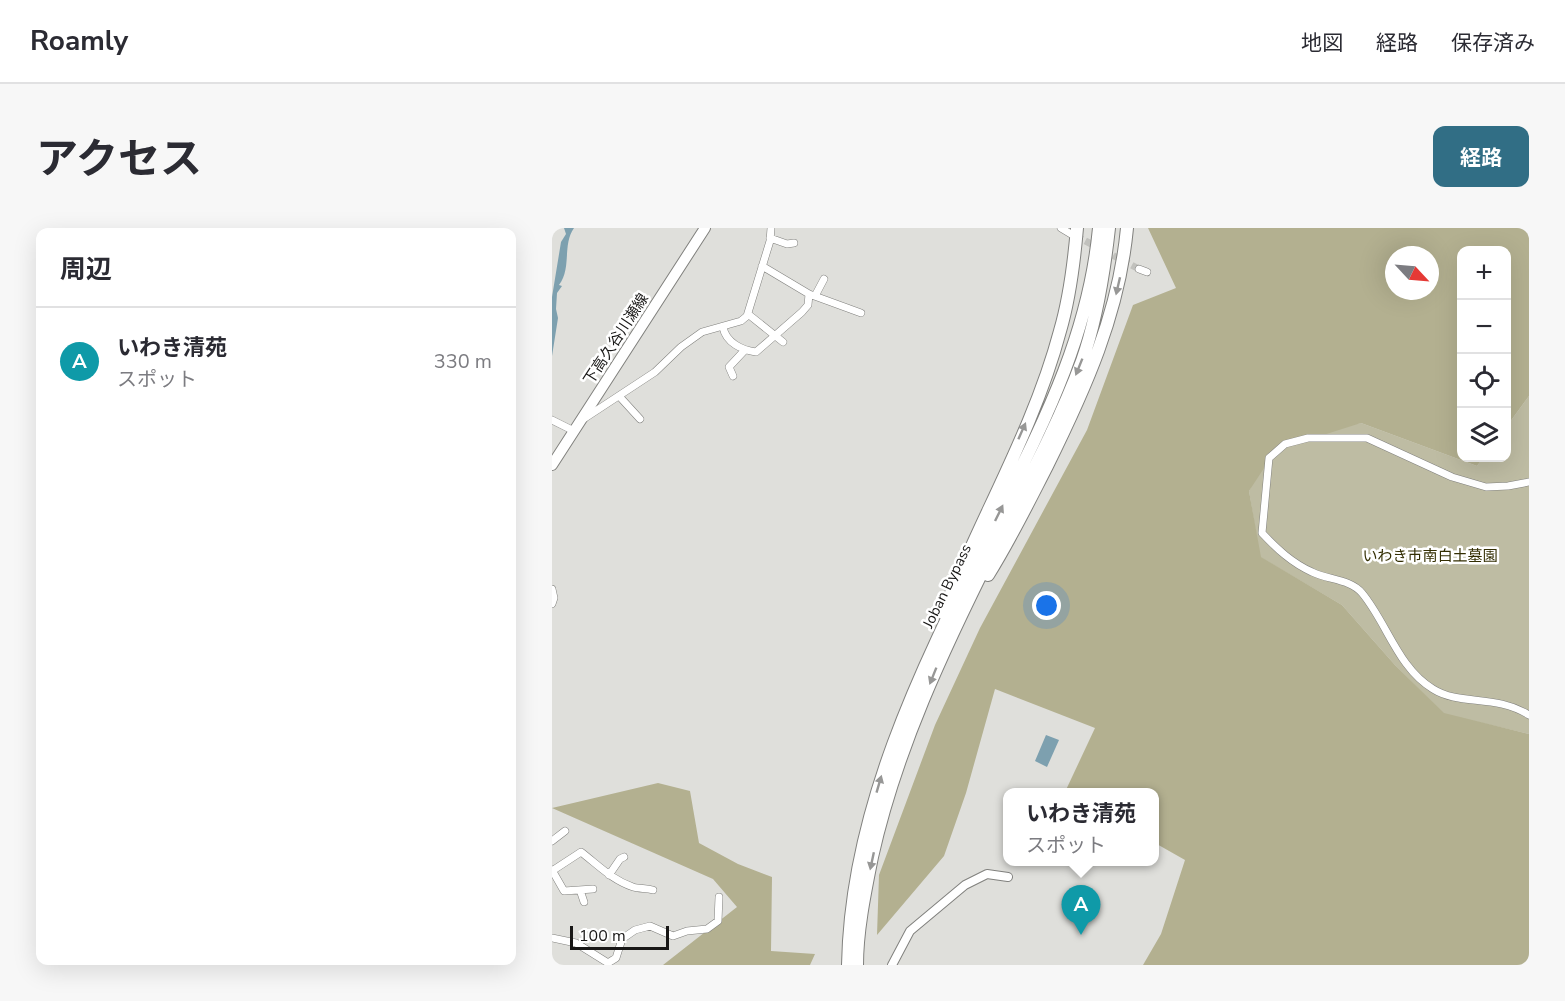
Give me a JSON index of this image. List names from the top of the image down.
{
  "streets": {
    "highway": ["Joban Bypass"],
    "main road": ["下高久谷川瀬線"]
  },
  "parks": ["いわき市南白土墓園"],
  "scale_bar": "100 m",
  "north": "bottom right",
  "page": {
    "header": "Roamly",
    "nav": ["地図", "経路", "保存済み"],
    "title": "アクセス",
    "buttons": "経路",
    "heading": "周辺",
    "map_buttons": ["+", "−"],
    "list": [
      {
        "mark": "A",
        "name": "いわき清苑",
        "note": "スポット",
        "value": "330 m"
      }
    ],
    "popup": ["いわき清苑", "スポット"],
    "pins": "A",
    "scale": "100 m"
  }
}
